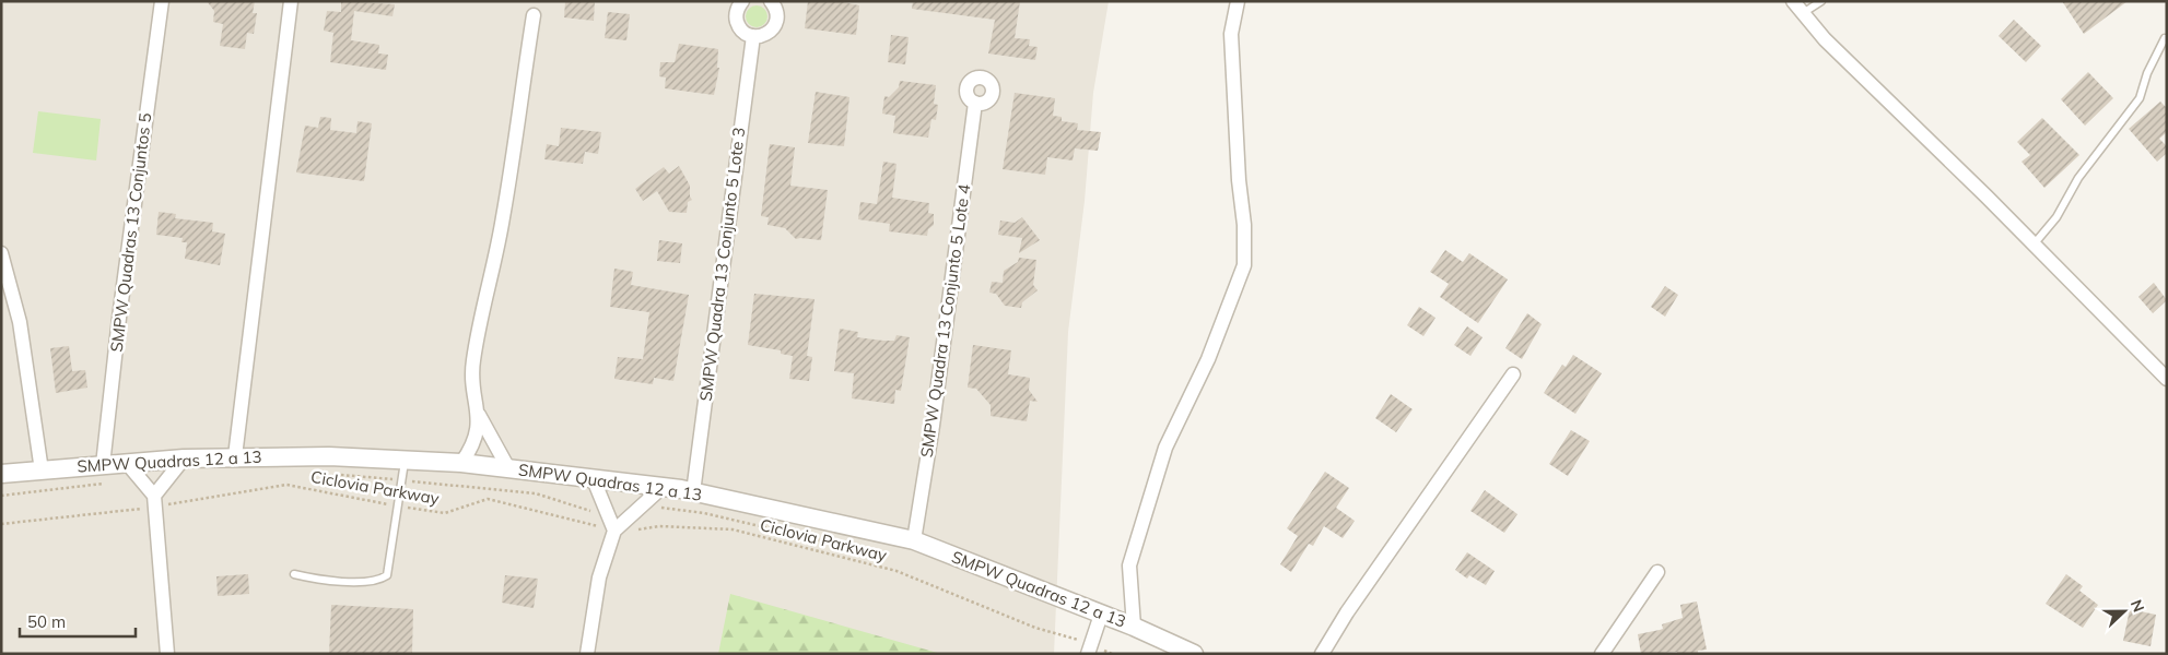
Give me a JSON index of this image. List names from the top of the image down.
{
  "streets": {
    "street": [
      "SMPW Quadras 13 Conjuntos 5",
      "SMPW Quadra 13 Conjunto 5 Lote 3",
      "SMPW Quadra 13 Conjunto 5 Lote 4",
      "SMPW Quadras 12 a 13"
    ],
    "path": ["Ciclovia Parkway"]
  },
  "crossings": [
    ["SMPW Quadras 13 Conjuntos 5", "SMPW Quadras 12 a 13"],
    ["SMPW Quadra 13 Conjunto 5 Lote 3", "SMPW Quadras 12 a 13"],
    ["SMPW Quadra 13 Conjunto 5 Lote 4", "SMPW Quadras 12 a 13"]
  ],
  "scale_bar": "50 m",
  "north": "right"
}
